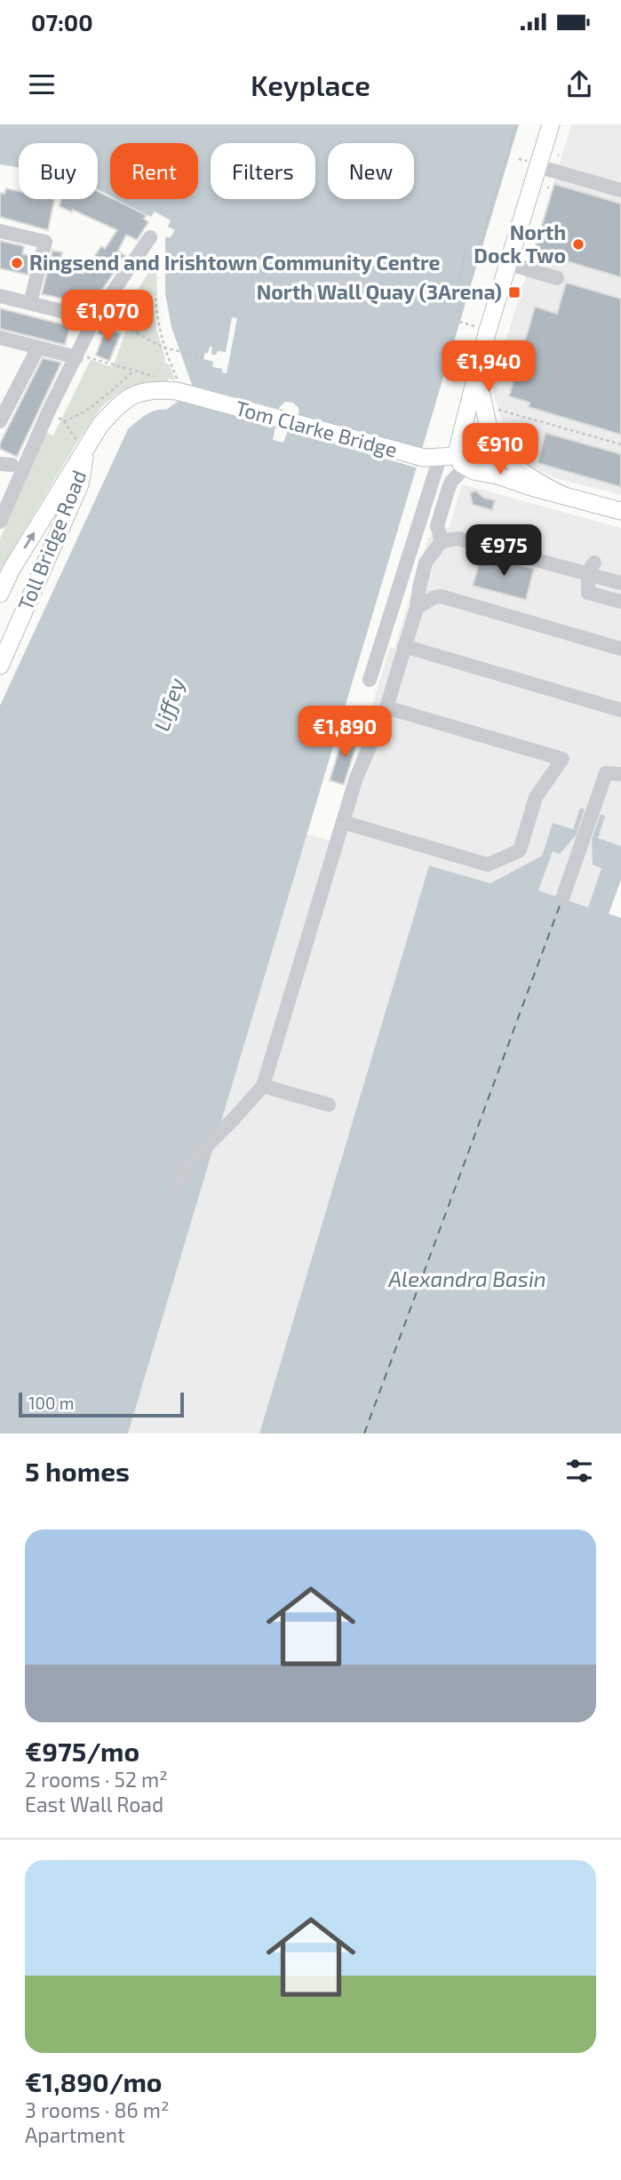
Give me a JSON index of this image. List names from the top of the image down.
{
  "streets": {
    "main road": ["Tom Clarke Bridge", "Toll Bridge Road"]
  },
  "crossings": [
    ["Tom Clarke Bridge", "Toll Bridge Road"]
  ],
  "water": ["Liffey", "Alexandra Basin"],
  "places": {
    "other": ["North Dock Two", "Ringsend and Irishtown Community Centre"],
    "transit": ["North Wall Quay (3Arena)"]
  },
  "scale_bar": "100 m",
  "page": {
    "status": "07:00",
    "header": "Keyplace",
    "chip": [
      "Buy",
      "Rent",
      "Filters",
      "New"
    ],
    "price": [
      "€1,070",
      "€1,940",
      "€910",
      "€975",
      "€1,890"
    ],
    "scale": "100 m",
    "heading": "5 homes",
    "list": [
      {
        "name": "€975/mo",
        "note": "2 rooms · 52 m² · East Wall Road"
      },
      {
        "name": "€1,890/mo",
        "note": "3 rooms · 86 m² · Apartment"
      }
    ]
  }
}
